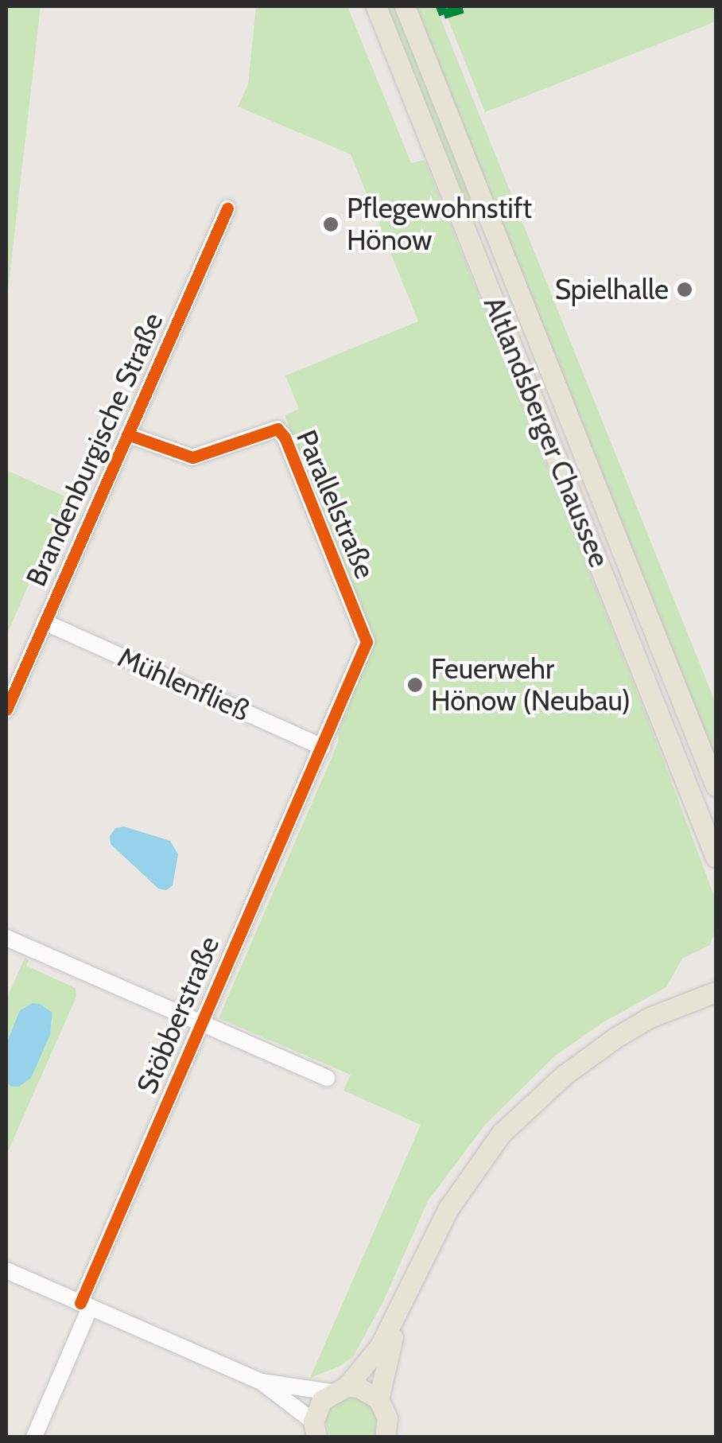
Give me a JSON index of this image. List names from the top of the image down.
{
  "streets": {
    "main road": ["Altlandsberger Chaussee"],
    "street": [
      "Brandenburgische Straße",
      "Parallelstraße",
      "Mühlenfließ",
      "Stöbberstraße"
    ]
  },
  "crossings": [
    ["Brandenburgische Straße", "Parallelstraße"],
    ["Brandenburgische Straße", "Mühlenfließ"],
    ["Parallelstraße", "Mühlenfließ"],
    ["Parallelstraße", "Stöbberstraße"],
    ["Mühlenfließ", "Stöbberstraße"]
  ],
  "places": ["Pflegewohnstift Hönow", "Spielhalle", "Feuerwehr Hönow (Neubau)"]
}
